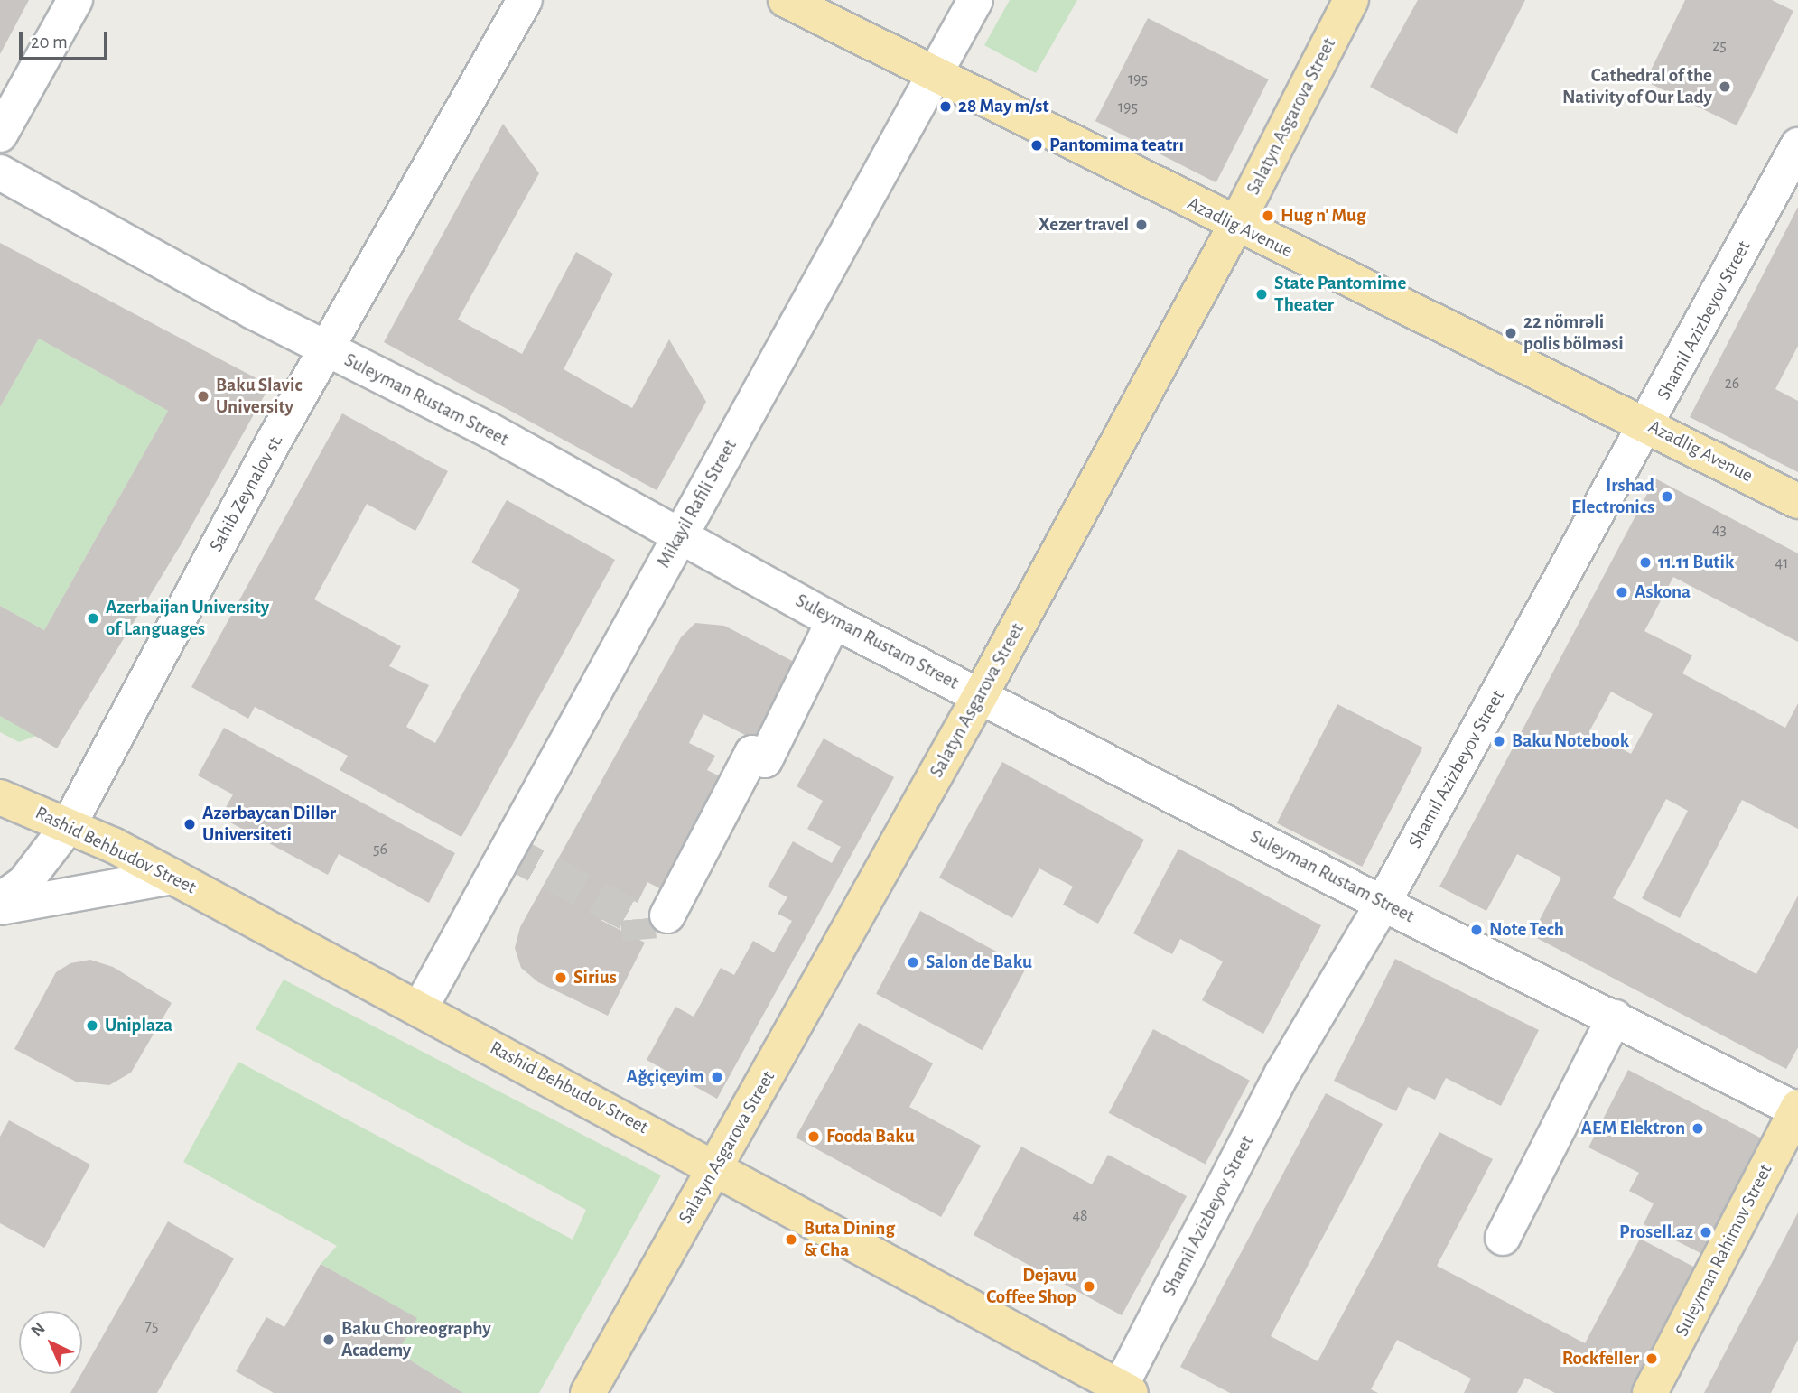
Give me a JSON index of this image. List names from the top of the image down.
{
  "streets": {
    "main road": [
      "Salatyn Asgarova Street",
      "Azadlig Avenue",
      "Rashid Behbudov Street",
      "Suleyman Rahimov Street"
    ],
    "street": [
      "Shamil Azizbeyov Street",
      "Suleyman Rustam Street",
      "Sahib Zeynalov st.",
      "Mikayil Rafili Street"
    ]
  },
  "crossings": [
    ["Salatyn Asgarova Street", "Azadlig Avenue"],
    ["Salatyn Asgarova Street", "Suleyman Rustam Street"],
    ["Salatyn Asgarova Street", "Rashid Behbudov Street"],
    ["Azadlig Avenue", "Shamil Azizbeyov Street"],
    ["Azadlig Avenue", "Mikayil Rafili Street"],
    ["Shamil Azizbeyov Street", "Suleyman Rustam Street"],
    ["Shamil Azizbeyov Street", "Rashid Behbudov Street"],
    ["Suleyman Rustam Street", "Sahib Zeynalov st."],
    ["Suleyman Rustam Street", "Mikayil Rafili Street"],
    ["Suleyman Rustam Street", "Suleyman Rahimov Street"],
    ["Sahib Zeynalov st.", "Rashid Behbudov Street"],
    ["Mikayil Rafili Street", "Rashid Behbudov Street"]
  ],
  "places": [
    "Cathedral of the Nativity of Our Lady",
    "28 May m/st",
    "Pantomima teatrı",
    "Hug n' Mug",
    "Xezer travel",
    "State Pantomime Theater",
    "22 nömrəli polis bölməsi",
    "Baku Slavic University",
    "Irshad Electronics",
    "11.11 Butik",
    "Askona",
    "Azerbaijan University of Languages",
    "Baku Notebook",
    "Azərbaycan Dillər Universiteti",
    "Note Tech",
    "Salon de Baku",
    "Sirius",
    "Uniplaza",
    "Ağçiçeyim",
    "AEM Elektron",
    "Fooda Baku",
    "Prosell.az",
    "Buta Dining & Cha",
    "Dejavu Coffee Shop",
    "Baku Choreography Academy",
    "Rockfeller"
  ],
  "house_numbers": [
    "25",
    "195",
    "195",
    "26",
    "43",
    "41",
    "56",
    "48",
    "75"
  ],
  "scale_bar": "20 m",
  "north": "top left"
}
